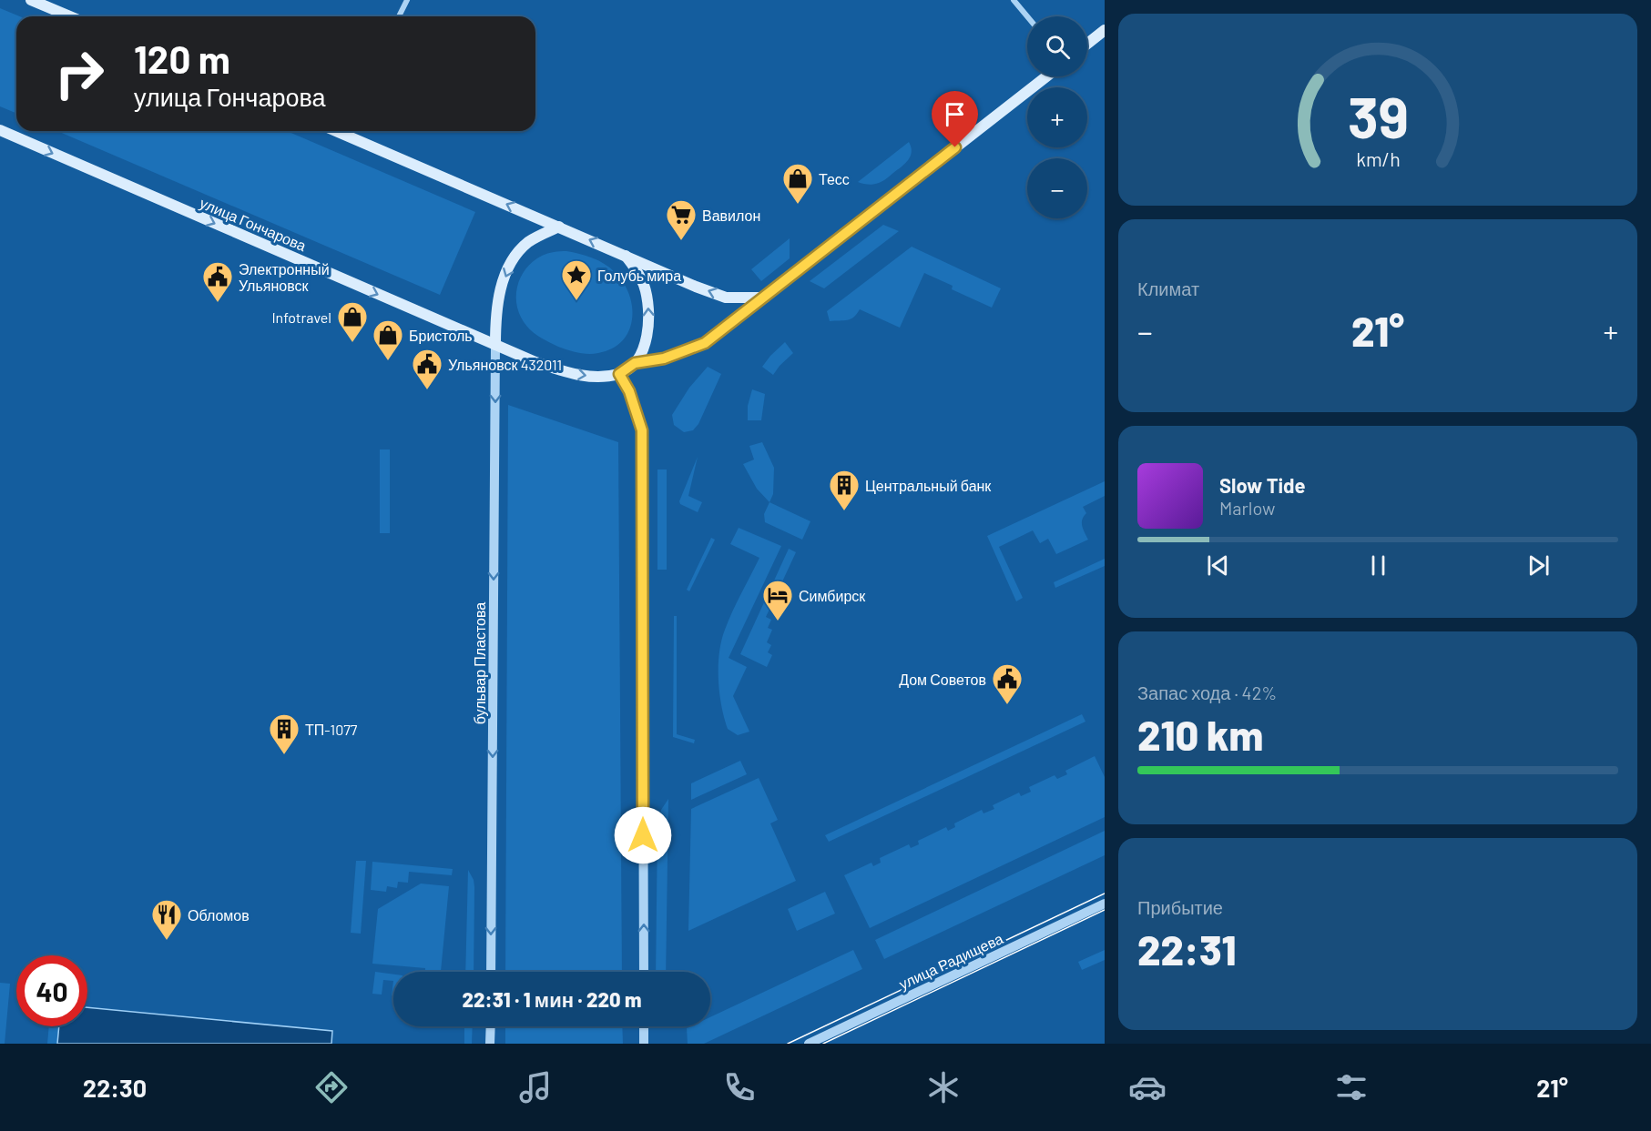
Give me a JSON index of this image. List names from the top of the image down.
{
  "streets": {
    "main road": ["улица Гончарова"],
    "street": ["бульвар Пластова", "улица Радищева"]
  },
  "crossings": [
    ["улица Гончарова", "бульвар Пластова"]
  ],
  "one_way": ["улица Гончарова", "бульвар Пластова"],
  "places": {
    "shop": ["Тесс", "Infotravel", "Бристоль"],
    "supermarket": ["Вавилон"],
    "place": ["Голубь мира"],
    "public building": ["Электронный Ульяновск", "Ульяновск 432011", "Дом Советов"],
    "building": ["Центральный банк", "ТП-1077"],
    "hotel": ["Симбирск"],
    "restaurant": ["Обломов"]
  },
  "page": {
    "map_buttons": ["+", "−"],
    "turn": ["120 m", "улица Гончарова"],
    "tile": [
      "Климат",
      ["Запас хода · 42%", "210 km"],
      ["Прибытие", "22:31"]
    ],
    "heat": ["−", "21°", "+"],
    "song": ["Slow Tide", "Marlow"],
    "limit": "40",
    "trip": "22:31 · 1 мин · 220 m",
    "tabs": ["22:30", "21°"],
    "gauge": ["39", "km/h"]
  }
}
